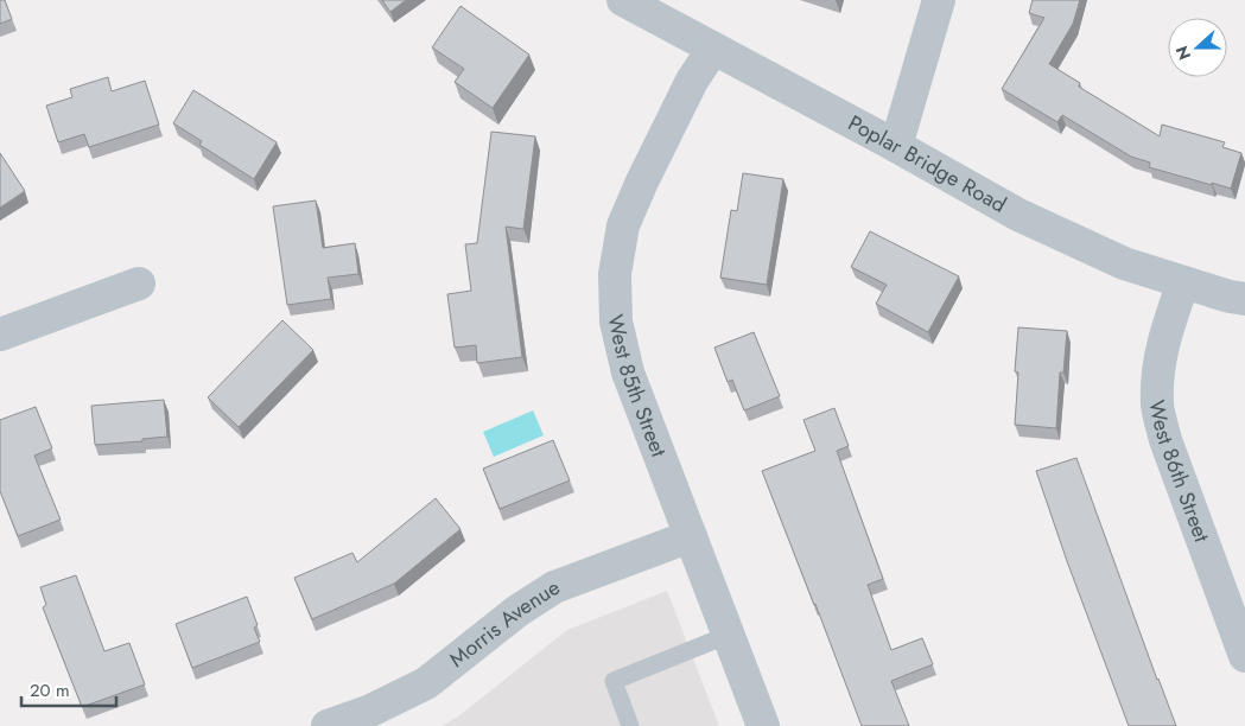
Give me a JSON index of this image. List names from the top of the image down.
{
  "streets": {
    "street": [
      "Poplar Bridge Road",
      "West 85th Street",
      "West 86th Street",
      "Morris Avenue"
    ]
  },
  "crossings": [
    ["Poplar Bridge Road", "West 85th Street"],
    ["Poplar Bridge Road", "West 86th Street"],
    ["West 85th Street", "Morris Avenue"]
  ],
  "scale_bar": "20 m",
  "north": "left"
}
